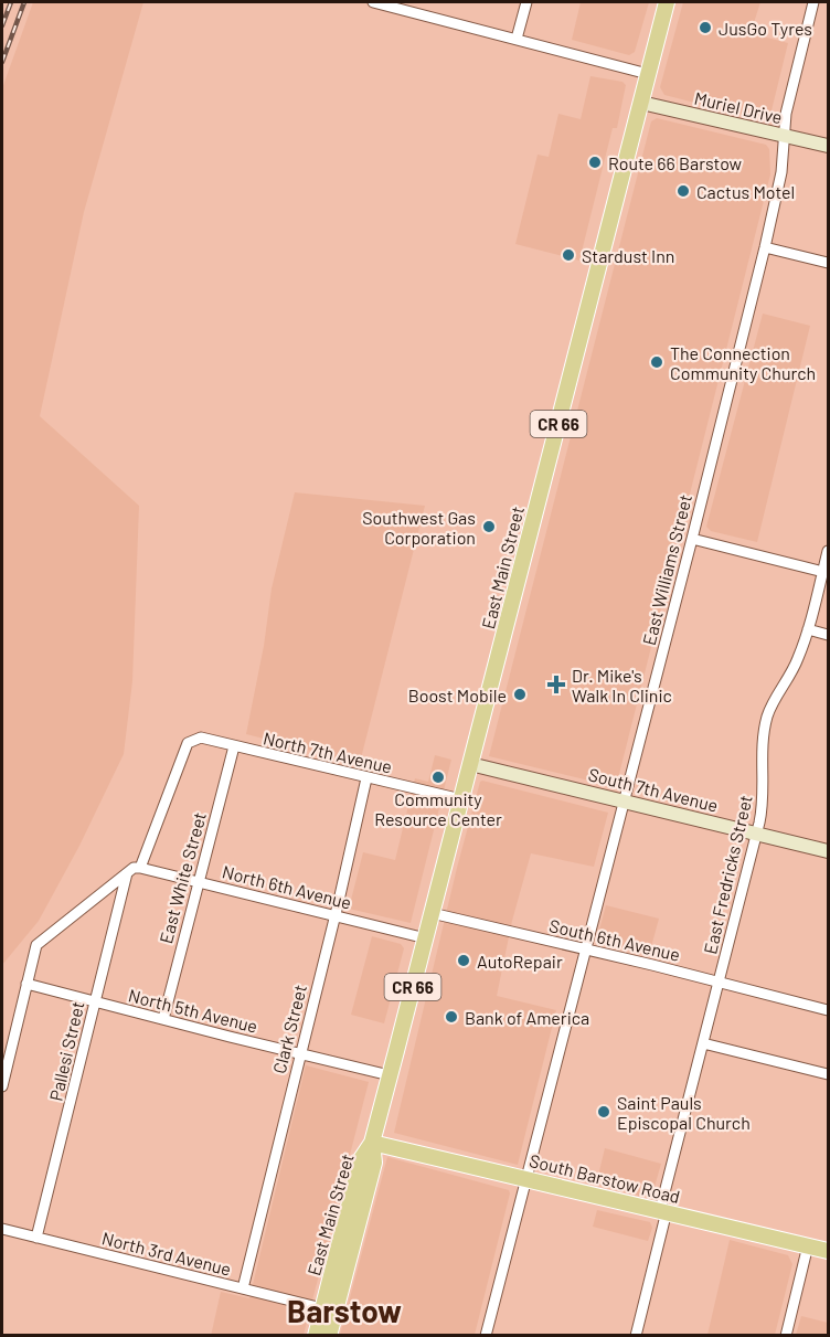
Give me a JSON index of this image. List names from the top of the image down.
{
  "streets": {
    "main road": ["CR 66", "East Main Street", "South Barstow Road"],
    "street": [
      "Muriel Drive",
      "East Williams Street",
      "North 7th Avenue",
      "South 7th Avenue",
      "East Fredricks Street",
      "East White Street",
      "North 6th Avenue",
      "South 6th Avenue",
      "North 5th Avenue",
      "Clark Street",
      "Pallesi Street",
      "North 3rd Avenue"
    ]
  },
  "crossings": [
    ["Muriel Drive", "East Main Street"],
    ["Muriel Drive", "East Williams Street"],
    ["East Main Street", "North 7th Avenue"],
    ["East Main Street", "South 7th Avenue"],
    ["East Main Street", "North 6th Avenue"],
    ["East Main Street", "South 6th Avenue"],
    ["East Main Street", "North 5th Avenue"],
    ["East Main Street", "South Barstow Road"],
    ["East Main Street", "North 3rd Avenue"],
    ["East Williams Street", "South 7th Avenue"],
    ["East Williams Street", "South 6th Avenue"],
    ["East Williams Street", "South Barstow Road"],
    ["North 7th Avenue", "East White Street"],
    ["North 7th Avenue", "North 6th Avenue"],
    ["North 7th Avenue", "Clark Street"],
    ["South 7th Avenue", "East Fredricks Street"],
    ["East Fredricks Street", "South 6th Avenue"],
    ["East Fredricks Street", "South Barstow Road"],
    ["East White Street", "North 6th Avenue"],
    ["East White Street", "North 5th Avenue"],
    ["North 6th Avenue", "Clark Street"],
    ["North 5th Avenue", "Clark Street"],
    ["North 5th Avenue", "Pallesi Street"],
    ["Clark Street", "North 3rd Avenue"],
    ["Pallesi Street", "North 3rd Avenue"]
  ],
  "districts": ["Barstow"],
  "places": {
    "other": [
      "JusGo Tyres",
      "Route 66 Barstow",
      "Cactus Motel",
      "Stardust Inn",
      "The Connection Community Church",
      "Southwest Gas Corporation",
      "Boost Mobile",
      "Community Resource Center",
      "AutoRepair",
      "Bank of America",
      "Saint Pauls Episcopal Church"
    ],
    "health": ["Dr. Mike's Walk In Clinic"]
  }
}
